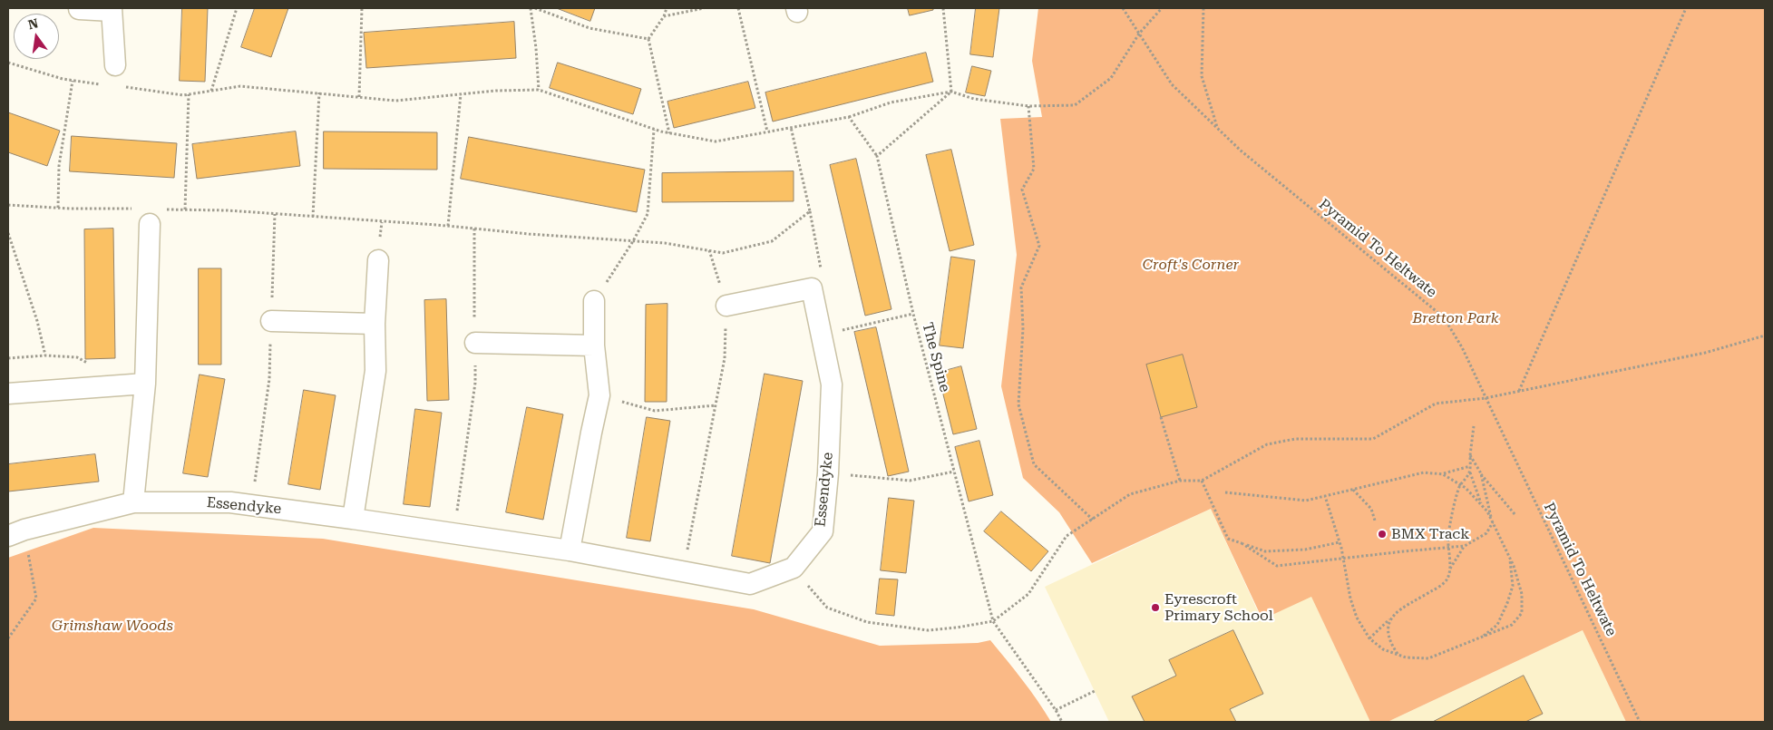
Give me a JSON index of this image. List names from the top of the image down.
{
  "streets": {
    "street": ["Essendyke"],
    "path": ["Pyramid To Heltwate", "The Spine"]
  },
  "parks": ["Croft's Corner", "Bretton Park", "Grimshaw Woods"],
  "places": ["BMX Track", "Eyrescroft Primary School"],
  "north": "top"
}
